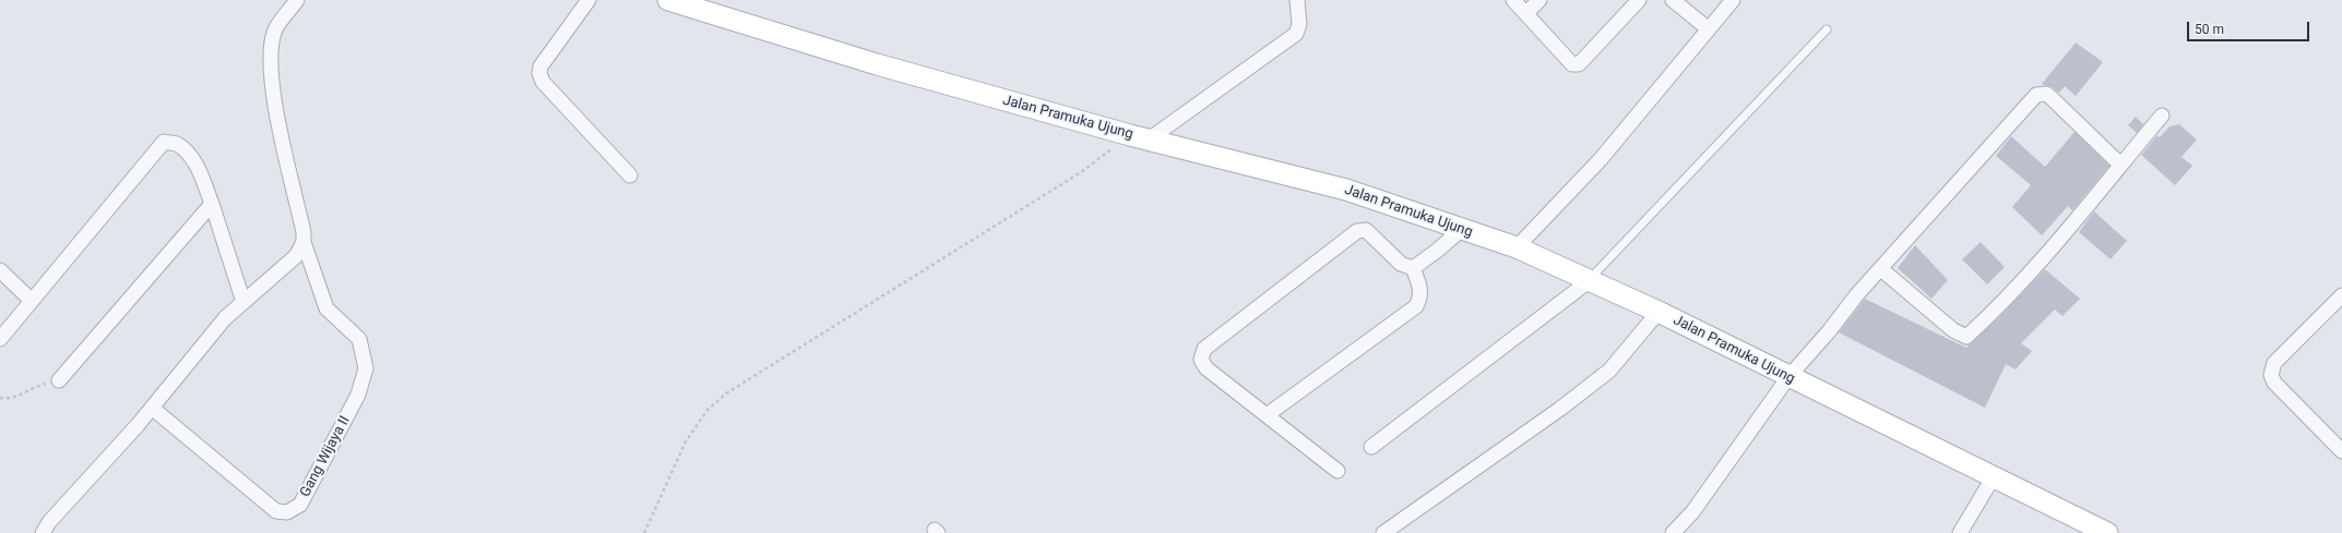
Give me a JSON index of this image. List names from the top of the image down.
{
  "streets": {
    "street": ["Jalan Pramuka Ujung", "Gang Wijaya II"]
  },
  "scale_bar": "50 m"
}
